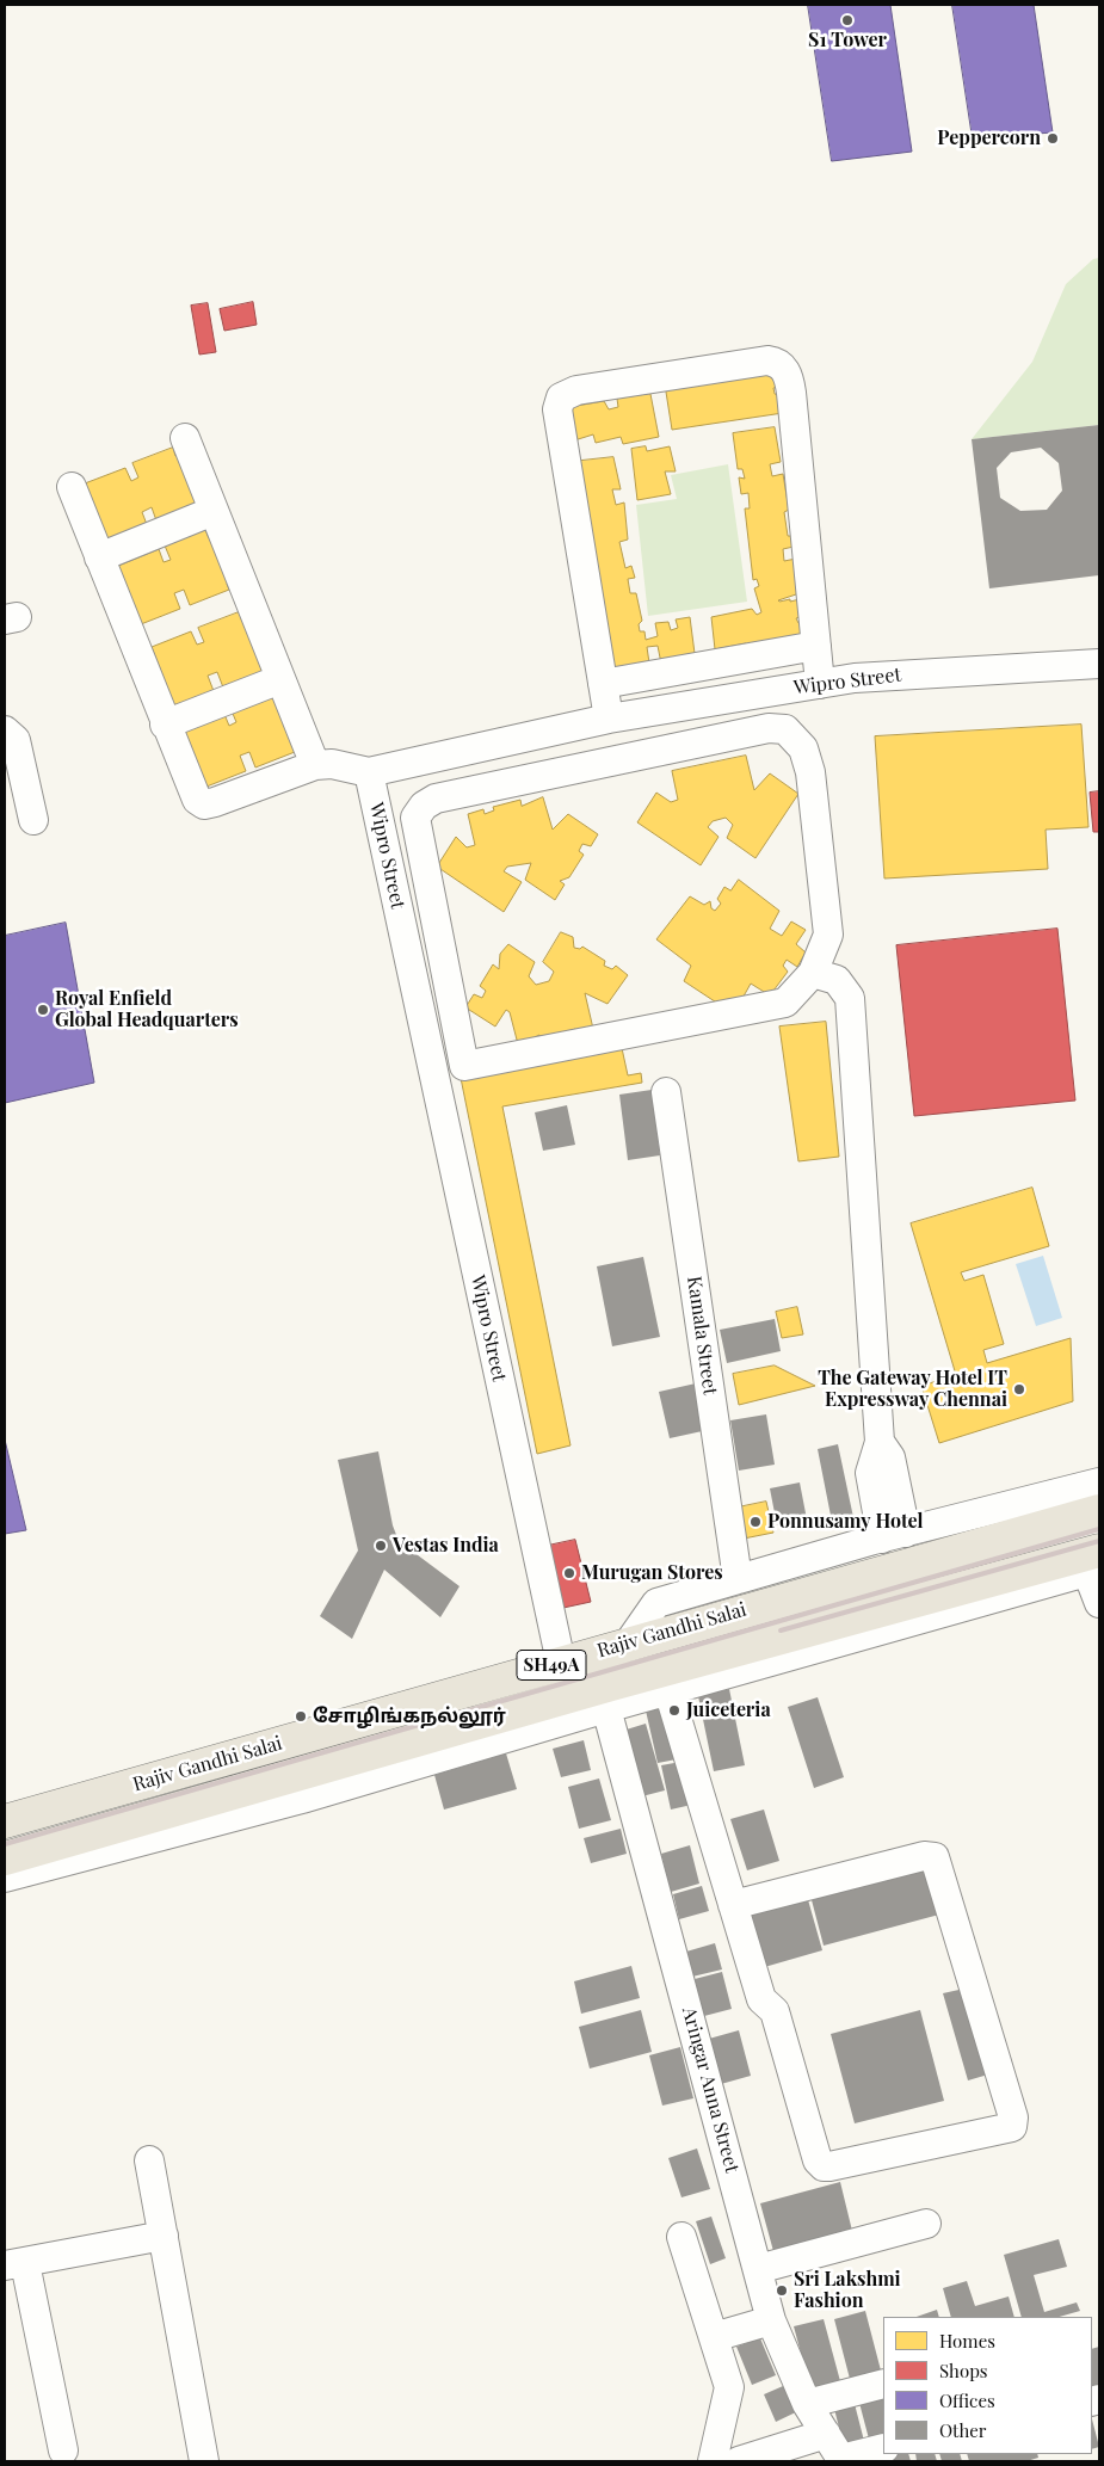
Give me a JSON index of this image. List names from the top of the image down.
{
  "streets": {
    "main road": ["Rajiv Gandhi Salai", "SH49A"],
    "street": ["Wipro Street", "Kamala Street", "Aringar Anna Street"]
  },
  "crossings": [
    ["Wipro Street", "Rajiv Gandhi Salai"]
  ],
  "places": [
    "S1 Tower",
    "Peppercorn",
    "Royal Enfield Global Headquarters",
    "The Gateway Hotel IT Expressway Chennai",
    "Ponnusamy Hotel",
    "Vestas India",
    "Murugan Stores",
    "Juiceteria",
    "சோழிங்கநல்லூர்",
    "Sri Lakshmi Fashion"
  ],
  "legend": [
    "Homes",
    "Shops",
    "Offices",
    "Other"
  ]
}
